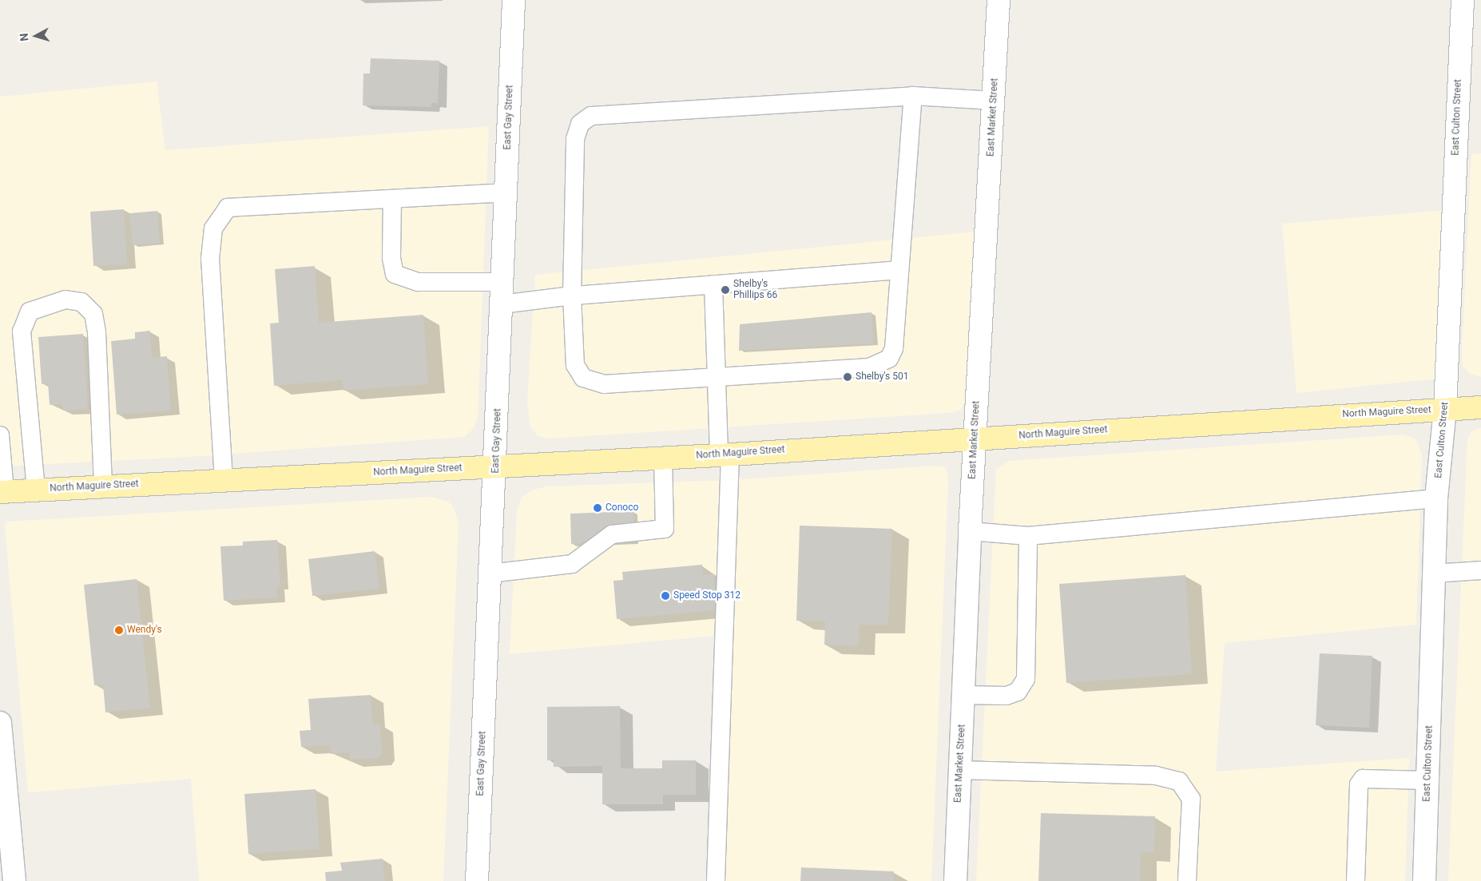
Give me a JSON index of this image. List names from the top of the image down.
{
  "streets": {
    "main road": ["North Maguire Street"],
    "street": ["East Gay Street", "East Market Street", "East Culton Street"]
  },
  "crossings": [
    ["East Gay Street", "North Maguire Street"],
    ["East Market Street", "North Maguire Street"],
    ["East Culton Street", "North Maguire Street"]
  ],
  "places": [
    "Shelby's Phillips 66",
    "Shelby's 501",
    "Conoco",
    "Speed Stop 312",
    "Wendy's"
  ],
  "north": "left"
}
